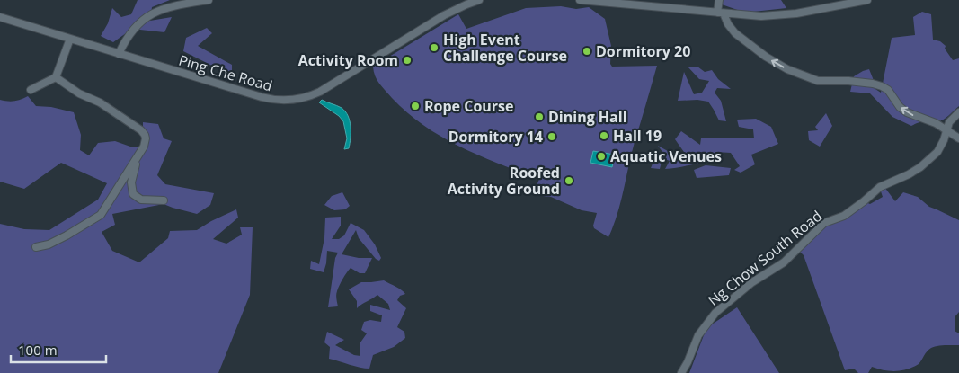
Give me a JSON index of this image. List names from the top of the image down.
{
  "streets": {
    "street": ["Ping Che Road", "Ng Chow South Road"]
  },
  "places": [
    "High Event Challenge Course",
    "Dormitory 20",
    "Activity Room",
    "Rope Course",
    "Dining Hall",
    "Hall 19",
    "Dormitory 14",
    "Aquatic Venues",
    "Roofed Activity Ground"
  ],
  "scale_bar": "100 m"
}
